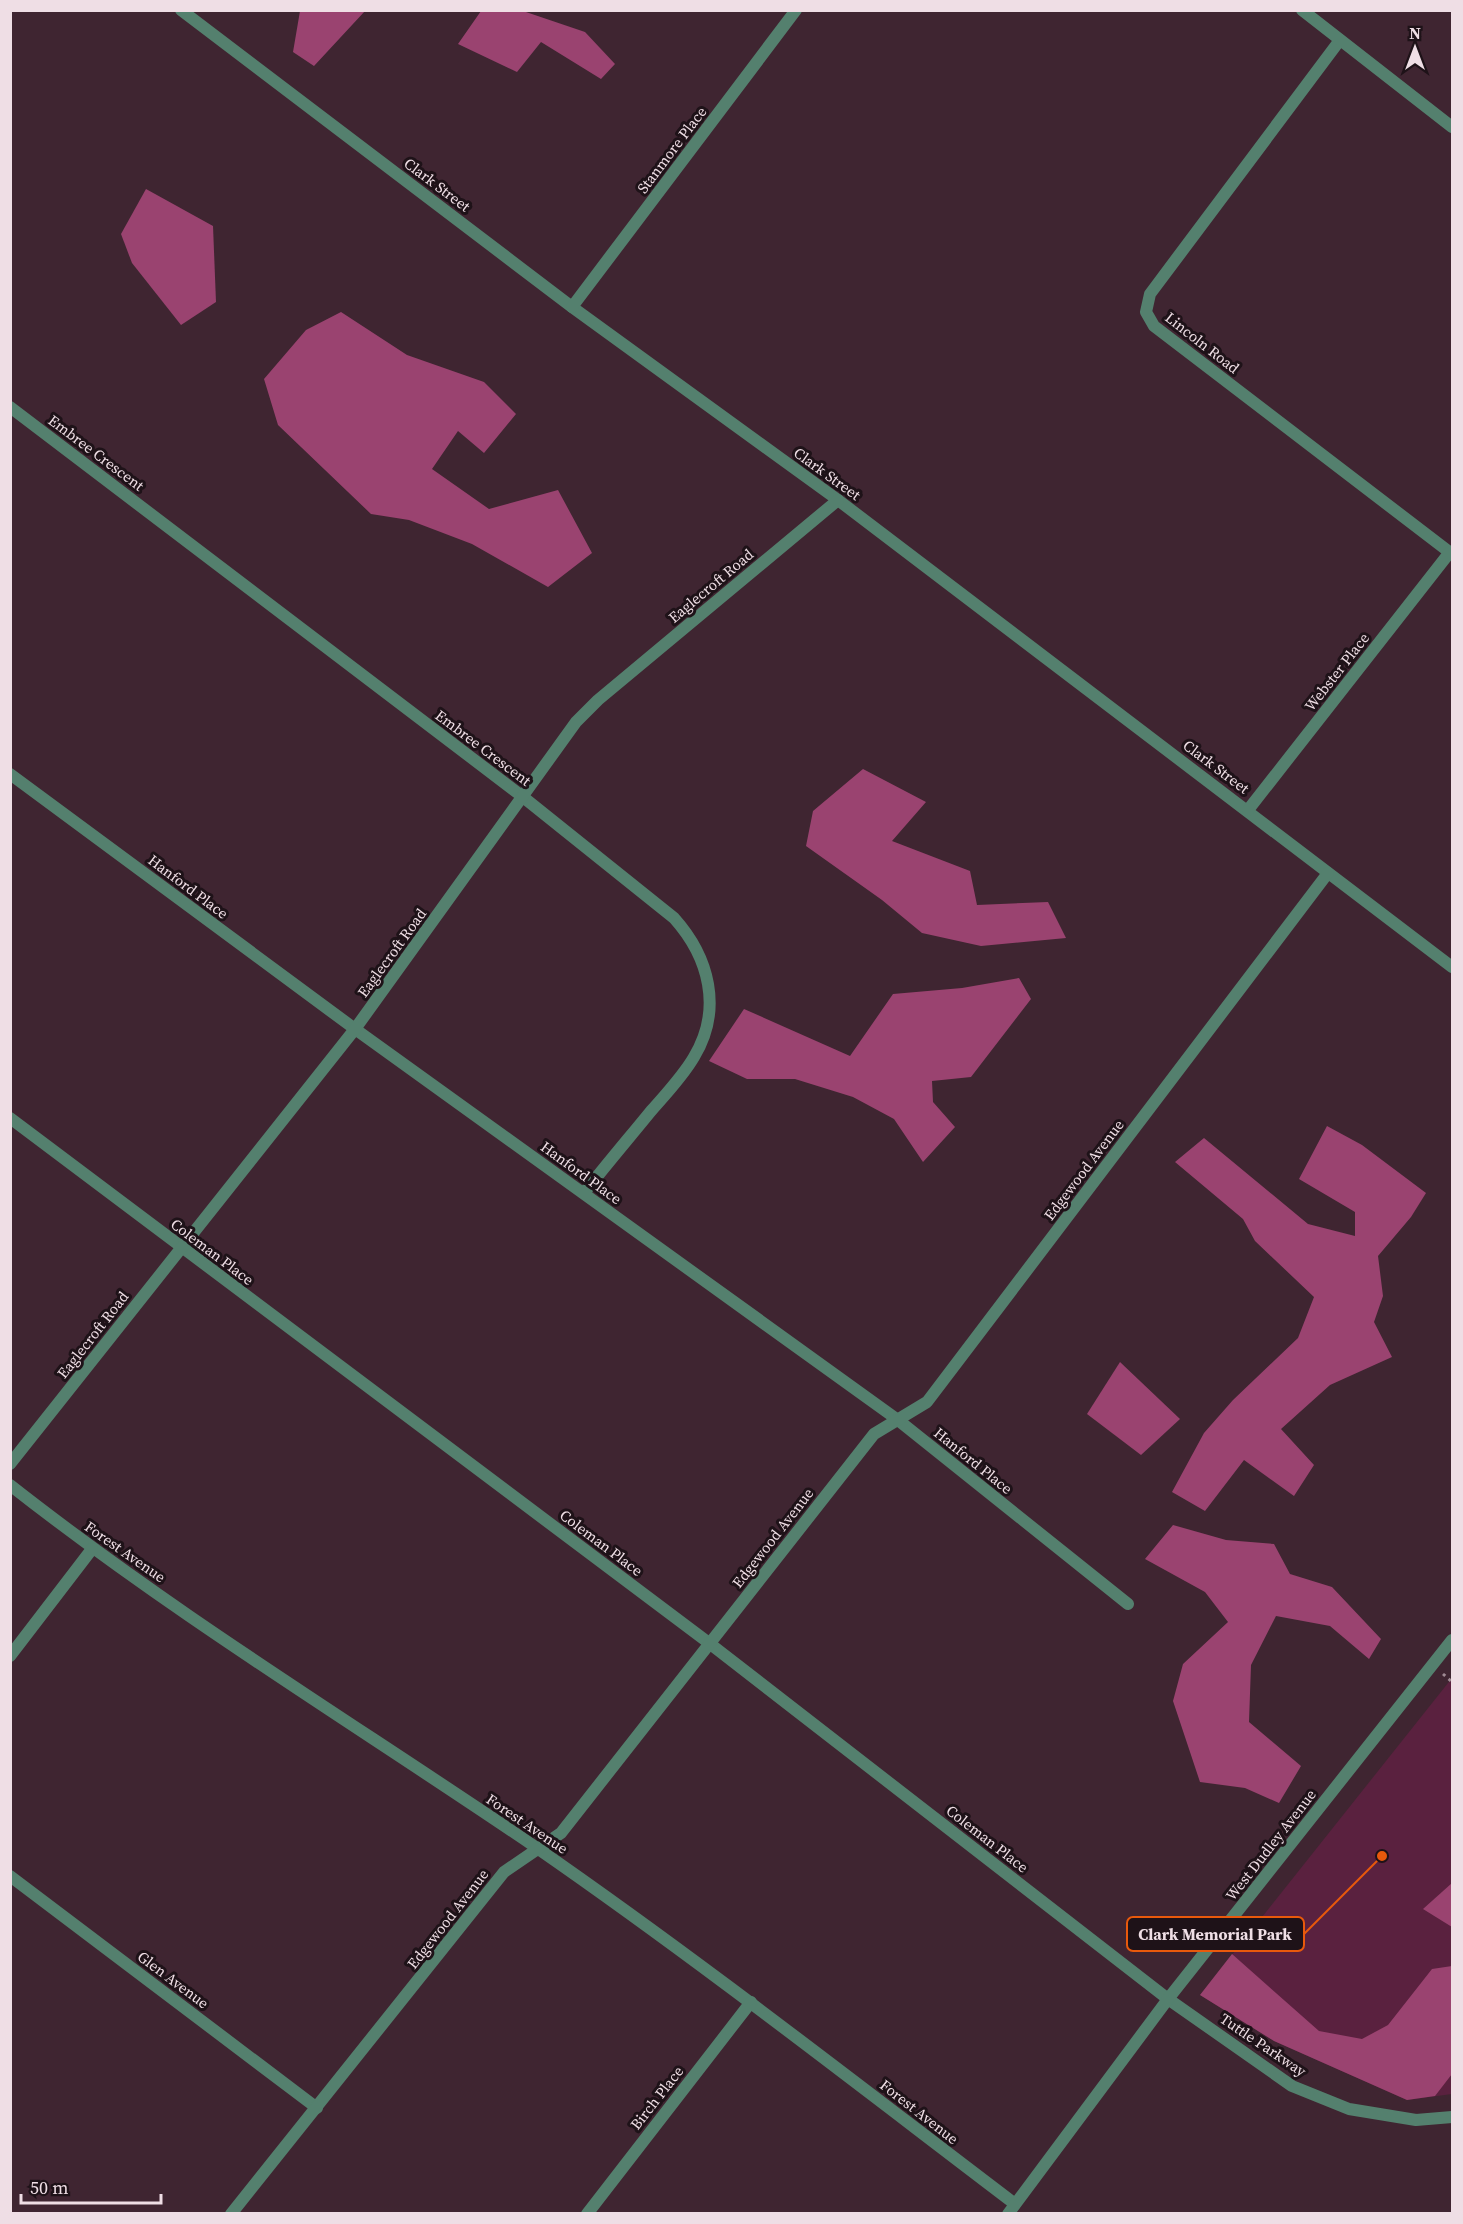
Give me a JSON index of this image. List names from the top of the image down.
{
  "streets": {
    "street": [
      "Stanmore Place",
      "Clark Street",
      "Lincoln Road",
      "Embree Crescent",
      "Eaglecroft Road",
      "Webster Place",
      "Hanford Place",
      "Edgewood Avenue",
      "Coleman Place",
      "Forest Avenue",
      "West Dudley Avenue",
      "Glen Avenue",
      "Tuttle Parkway",
      "Birch Place"
    ]
  },
  "crossings": [
    ["Stanmore Place", "Clark Street"],
    ["Clark Street", "Eaglecroft Road"],
    ["Clark Street", "Webster Place"],
    ["Clark Street", "Edgewood Avenue"],
    ["Lincoln Road", "Webster Place"],
    ["Embree Crescent", "Eaglecroft Road"],
    ["Embree Crescent", "Hanford Place"],
    ["Eaglecroft Road", "Hanford Place"],
    ["Eaglecroft Road", "Coleman Place"],
    ["Hanford Place", "Edgewood Avenue"],
    ["Edgewood Avenue", "Coleman Place"],
    ["Edgewood Avenue", "Forest Avenue"],
    ["Edgewood Avenue", "Glen Avenue"],
    ["Coleman Place", "West Dudley Avenue"],
    ["Coleman Place", "Tuttle Parkway"],
    ["Forest Avenue", "West Dudley Avenue"],
    ["Forest Avenue", "Birch Place"],
    ["West Dudley Avenue", "Tuttle Parkway"]
  ],
  "places": ["Clark Memorial Park"],
  "scale_bar": "50 m",
  "north": "top"
}
